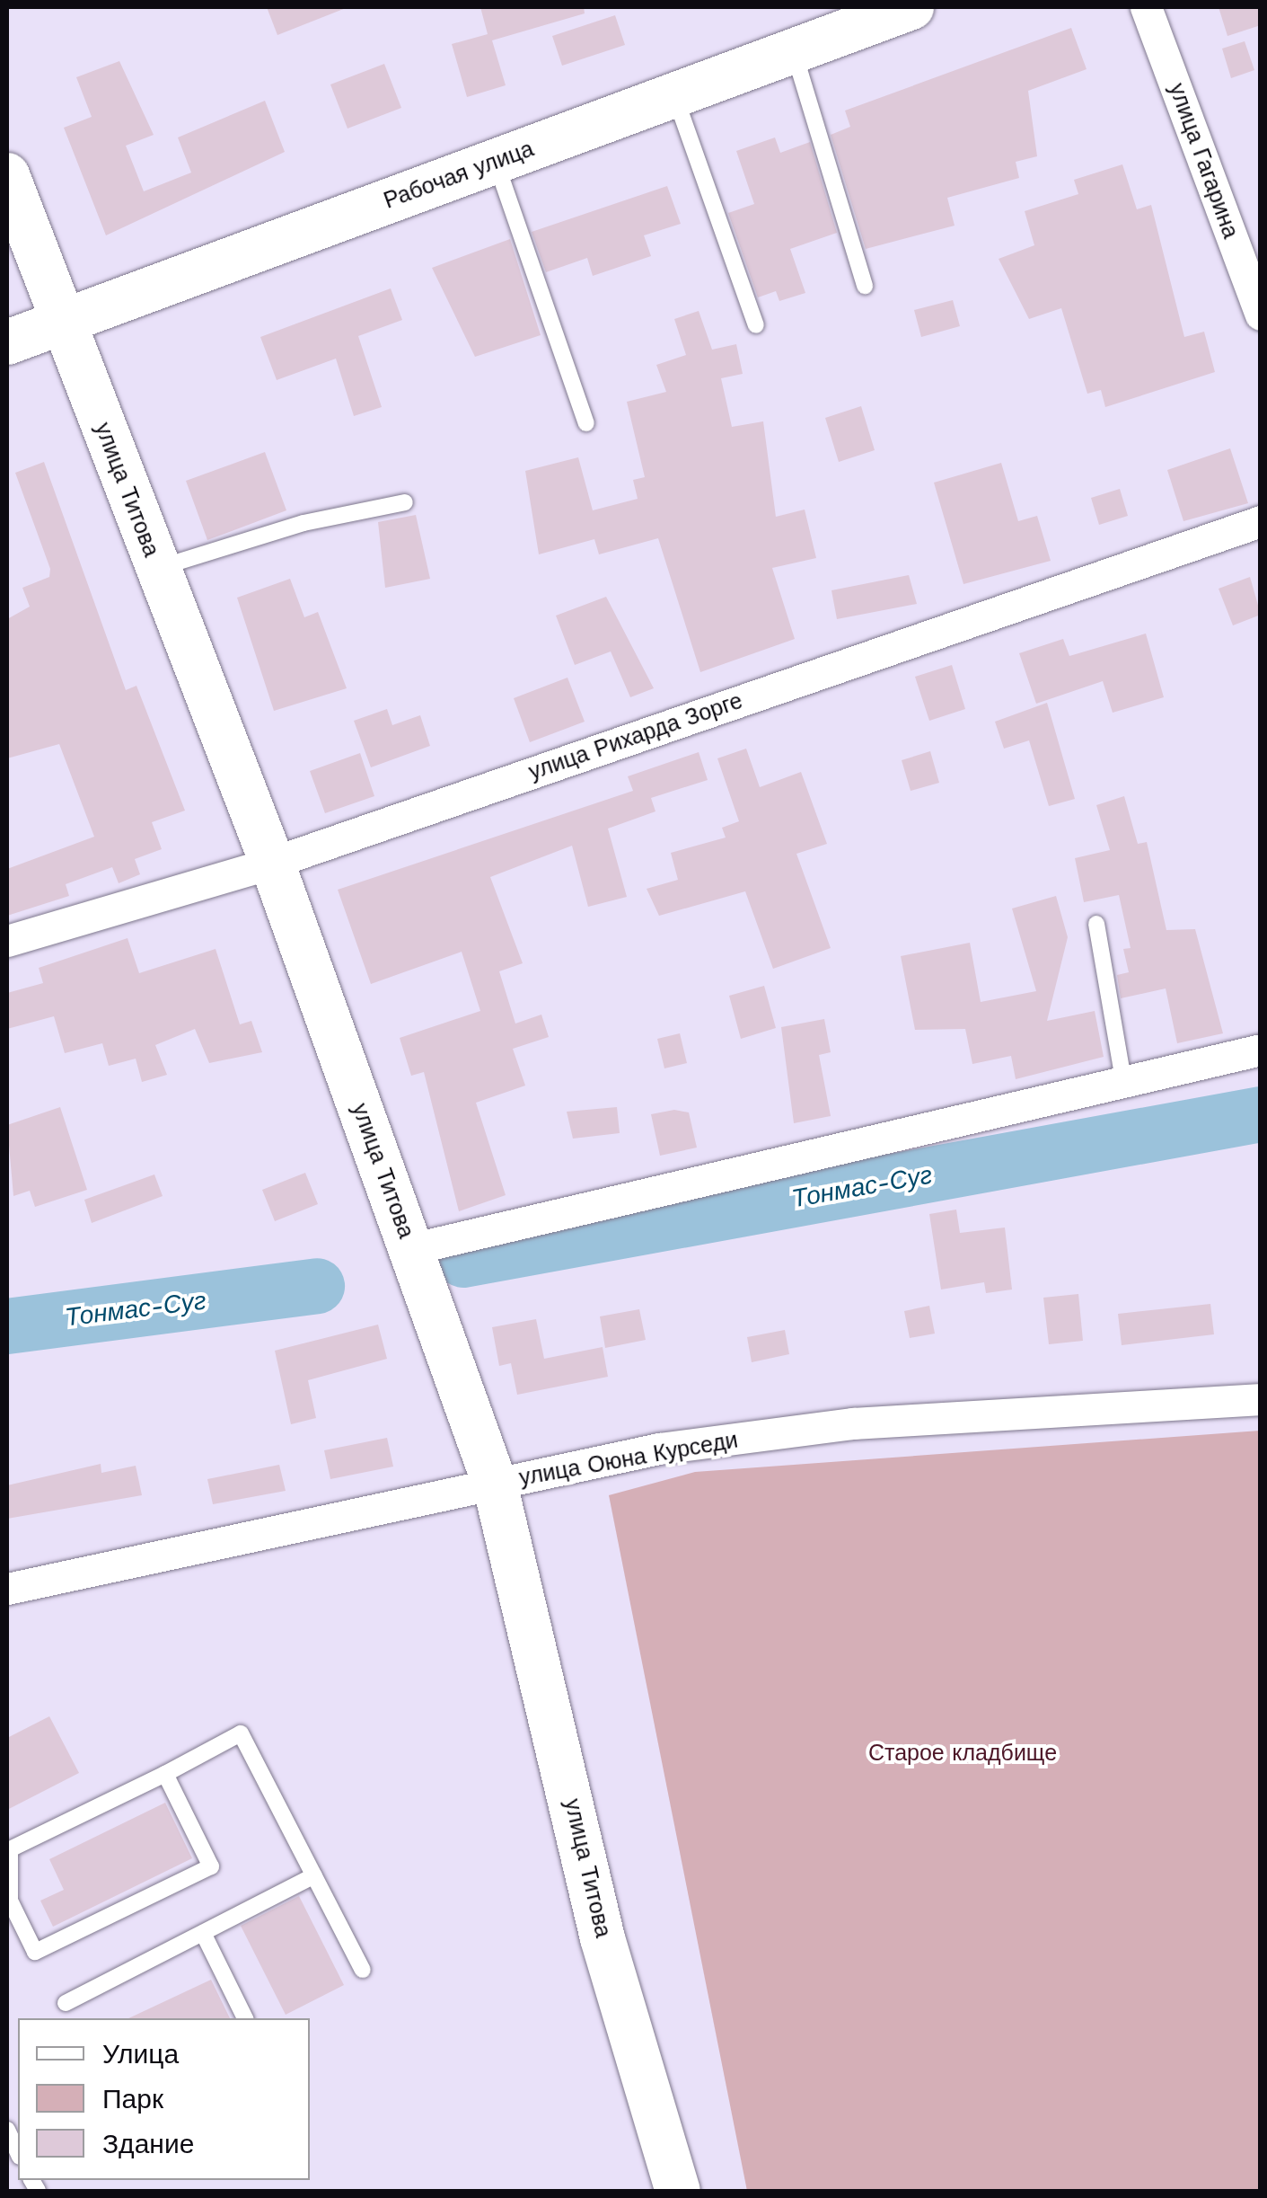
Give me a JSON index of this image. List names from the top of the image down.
{
  "streets": {
    "main road": ["Рабочая улица", "улица Титова"],
    "street": ["улица Гагарина", "улица Рихарда Зорге", "улица Оюна Курседи"]
  },
  "crossings": [
    ["Рабочая улица", "улица Титова"],
    ["улица Титова", "улица Рихарда Зорге"],
    ["улица Титова", "улица Оюна Курседи"]
  ],
  "water": ["Тонмас-Суг"],
  "parks": ["Старое кладбище"],
  "legend": ["Улица", "Парк", "Здание"]
}
